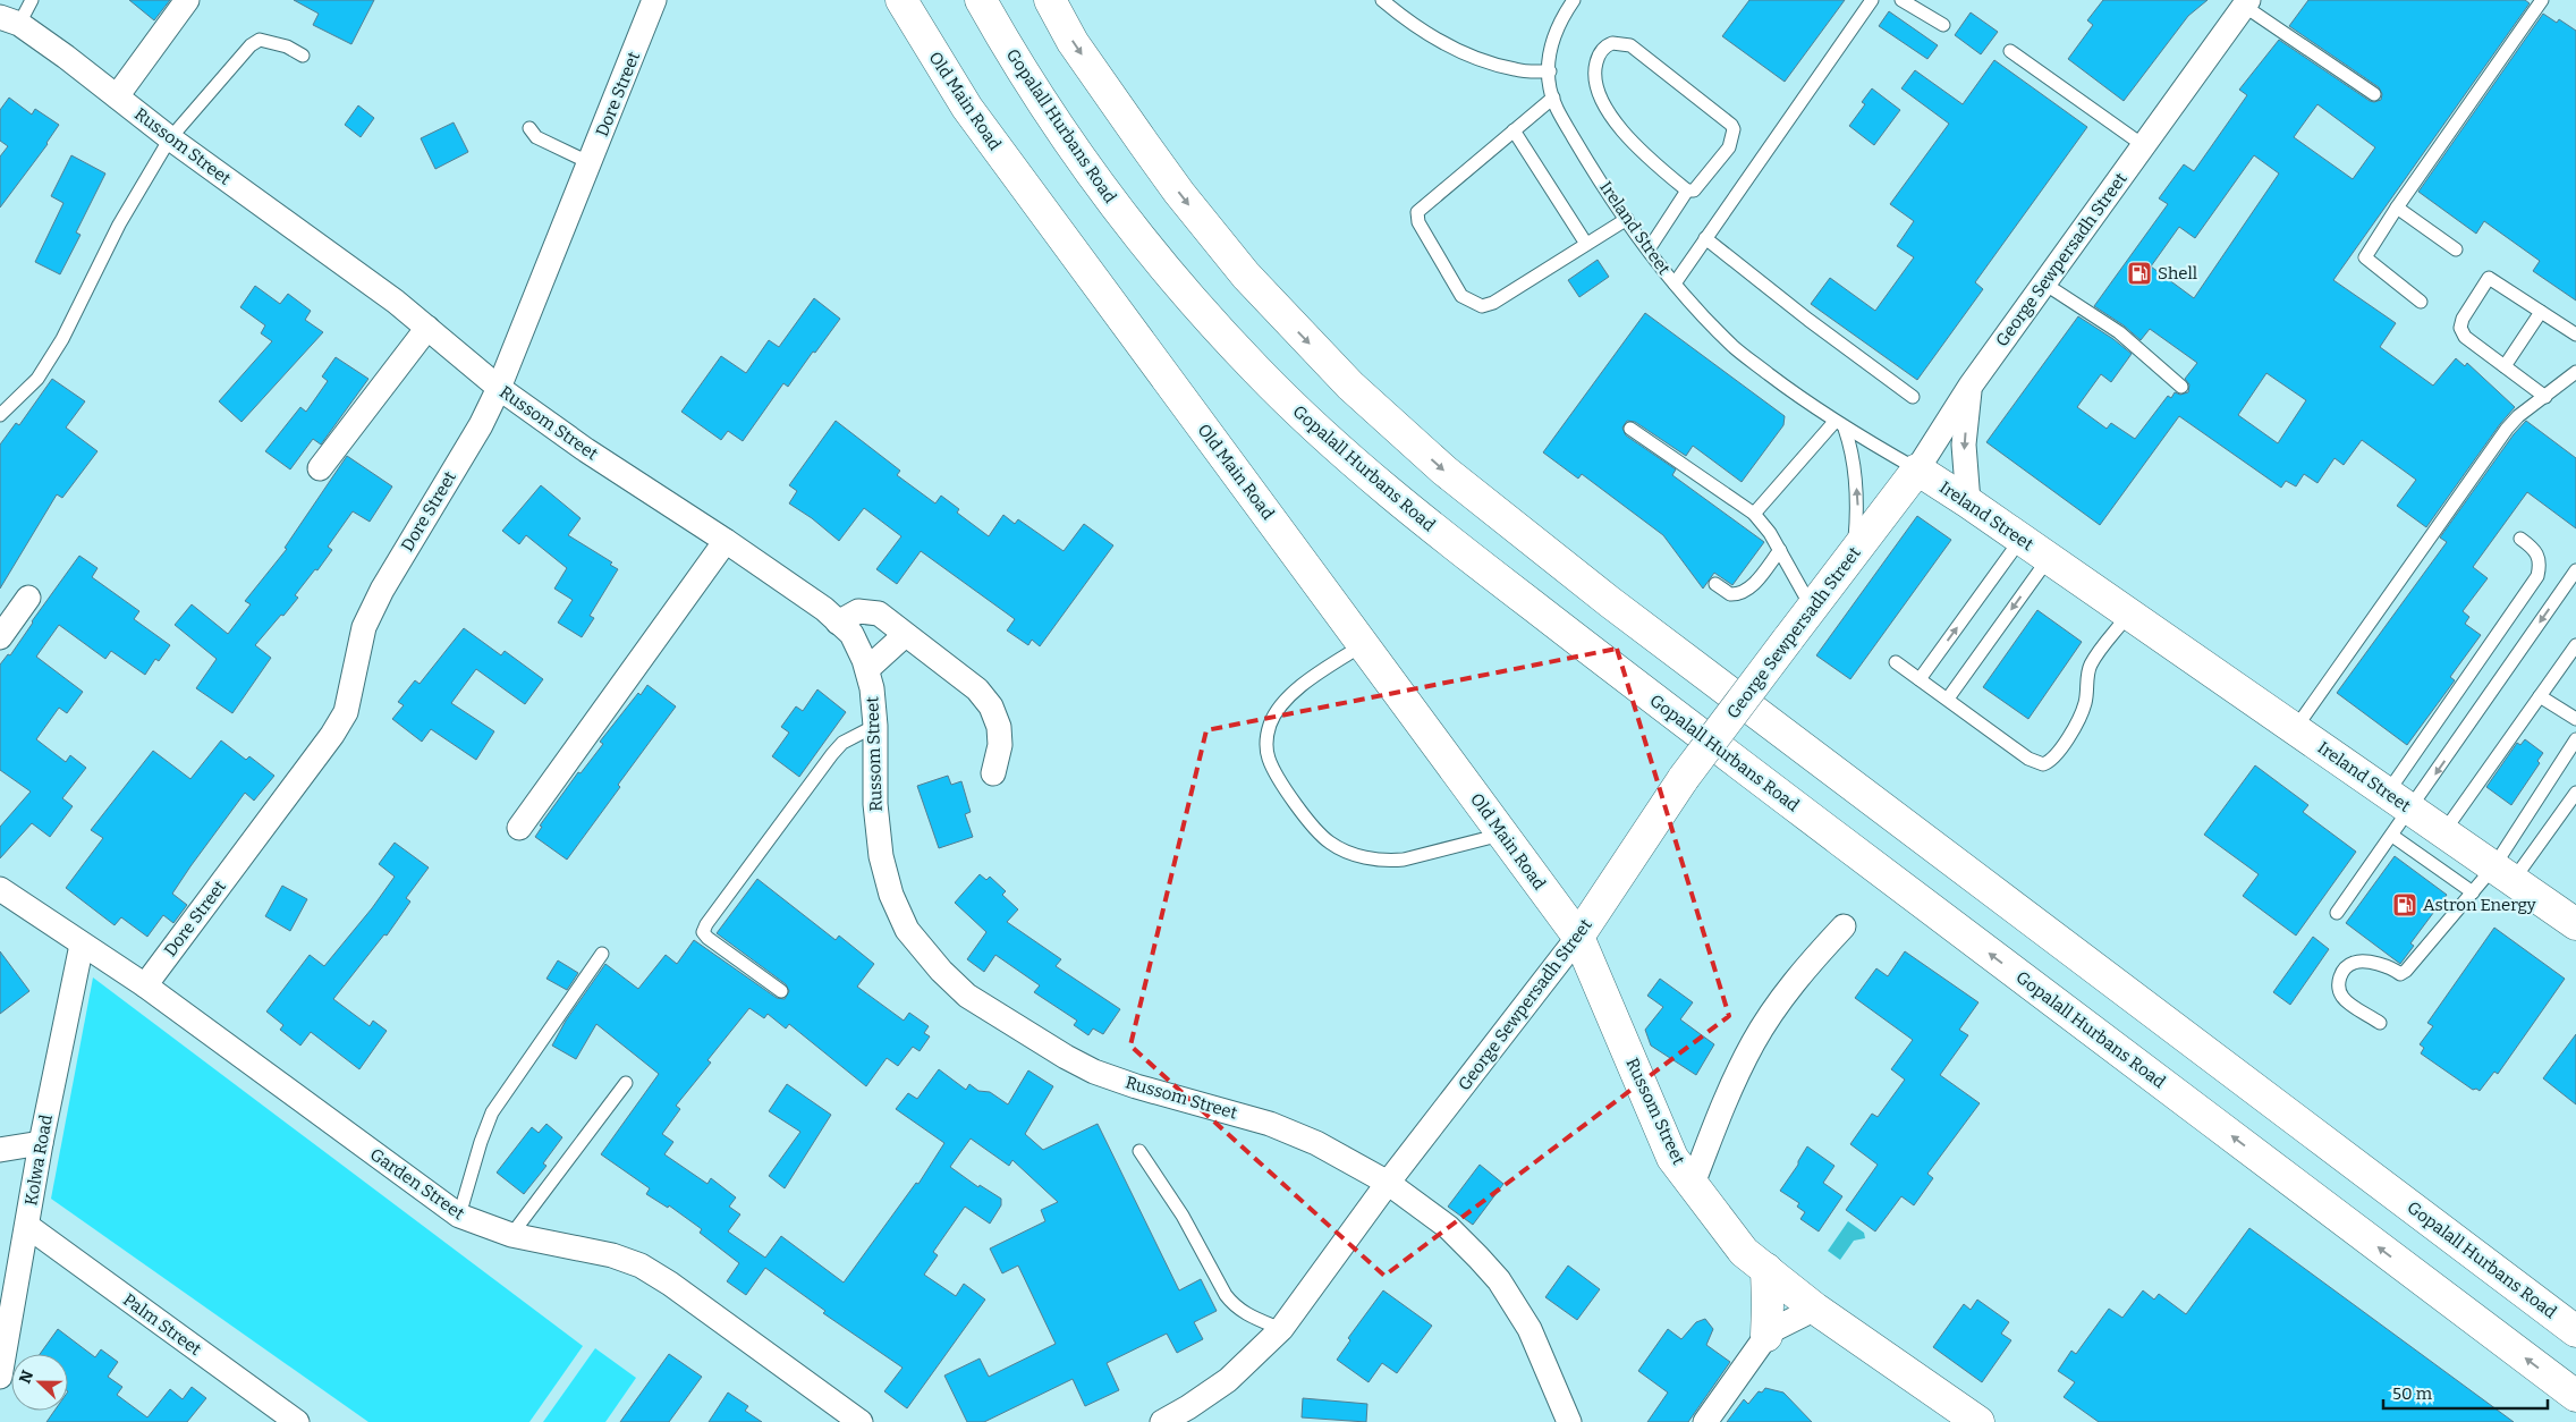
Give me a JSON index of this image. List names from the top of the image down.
{
  "streets": {
    "main road": [
      "Old Main Road",
      "Gopalall Hurbans Road",
      "Russom Street",
      "Ireland Street",
      "George Sewpersadh Street"
    ],
    "street": [
      "Dore Street",
      "Kolwa Road",
      "Garden Street",
      "Palm Street"
    ]
  },
  "crossings": [
    ["Dore Street", "Russom Street"],
    ["Dore Street", "Garden Street"],
    ["Old Main Road", "Russom Street"],
    ["Old Main Road", "George Sewpersadh Street"],
    ["Russom Street", "George Sewpersadh Street"],
    ["Ireland Street", "George Sewpersadh Street"],
    ["Kolwa Road", "Garden Street"],
    ["Kolwa Road", "Palm Street"]
  ],
  "places": {
    "fuel station": ["Shell", "Astron Energy"]
  },
  "scale_bar": "50 m",
  "north": "left"
}
